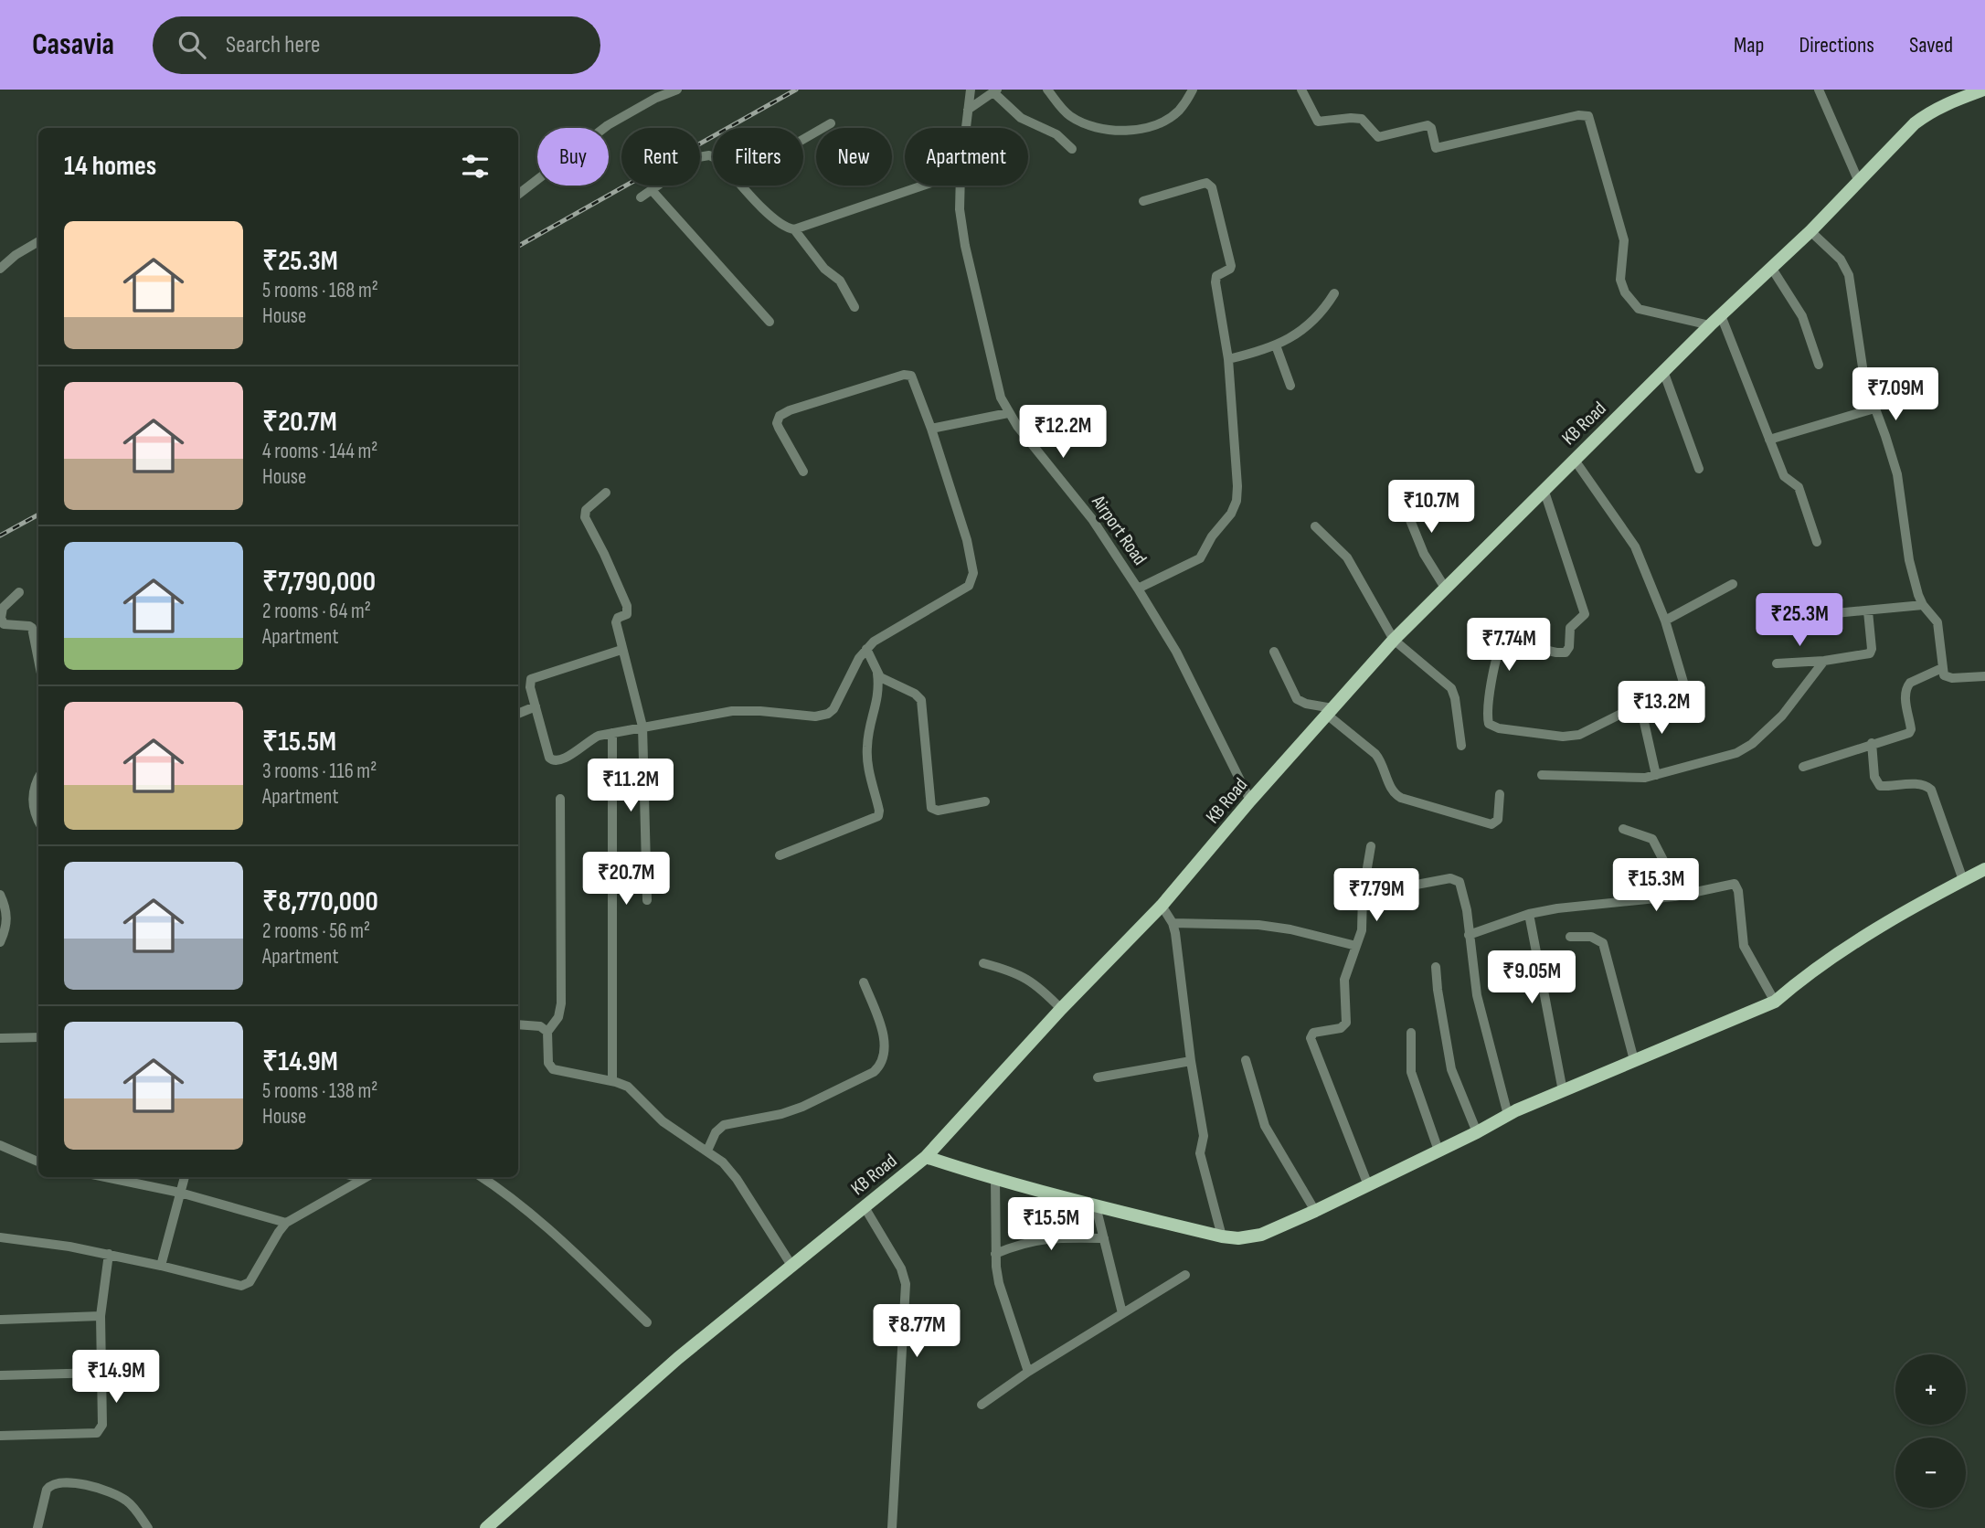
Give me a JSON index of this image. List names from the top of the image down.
{
  "streets": {
    "main road": ["KB Road"],
    "street": ["Airport Road"]
  },
  "crossings": [
    ["KB Road", "Airport Road"]
  ],
  "page": {
    "header": "Casavia",
    "search": "Search here",
    "nav": ["Map", "Directions", "Saved"],
    "chip": [
      "Buy",
      "Rent",
      "Filters",
      "New",
      "Apartment"
    ],
    "heading": "14 homes",
    "list": [
      {
        "name": "₹25.3M",
        "note": "5 rooms · 168 m² · House"
      },
      {
        "name": "₹20.7M",
        "note": "4 rooms · 144 m² · House"
      },
      {
        "name": "₹7,790,000",
        "note": "2 rooms · 64 m² · Apartment"
      },
      {
        "name": "₹15.5M",
        "note": "3 rooms · 116 m² · Apartment"
      },
      {
        "name": "₹8,770,000",
        "note": "2 rooms · 56 m² · Apartment"
      },
      {
        "name": "₹14.9M",
        "note": "5 rooms · 138 m² · House"
      }
    ],
    "price": [
      "₹7.09M",
      "₹12.2M",
      "₹10.7M",
      "₹25.3M",
      "₹7.74M",
      "₹13.2M",
      "₹11.2M",
      "₹20.7M",
      "₹15.3M",
      "₹7.79M",
      "₹9.05M",
      "₹15.5M",
      "₹8.77M",
      "₹14.9M"
    ],
    "map_buttons": ["+", "−"]
  }
}
